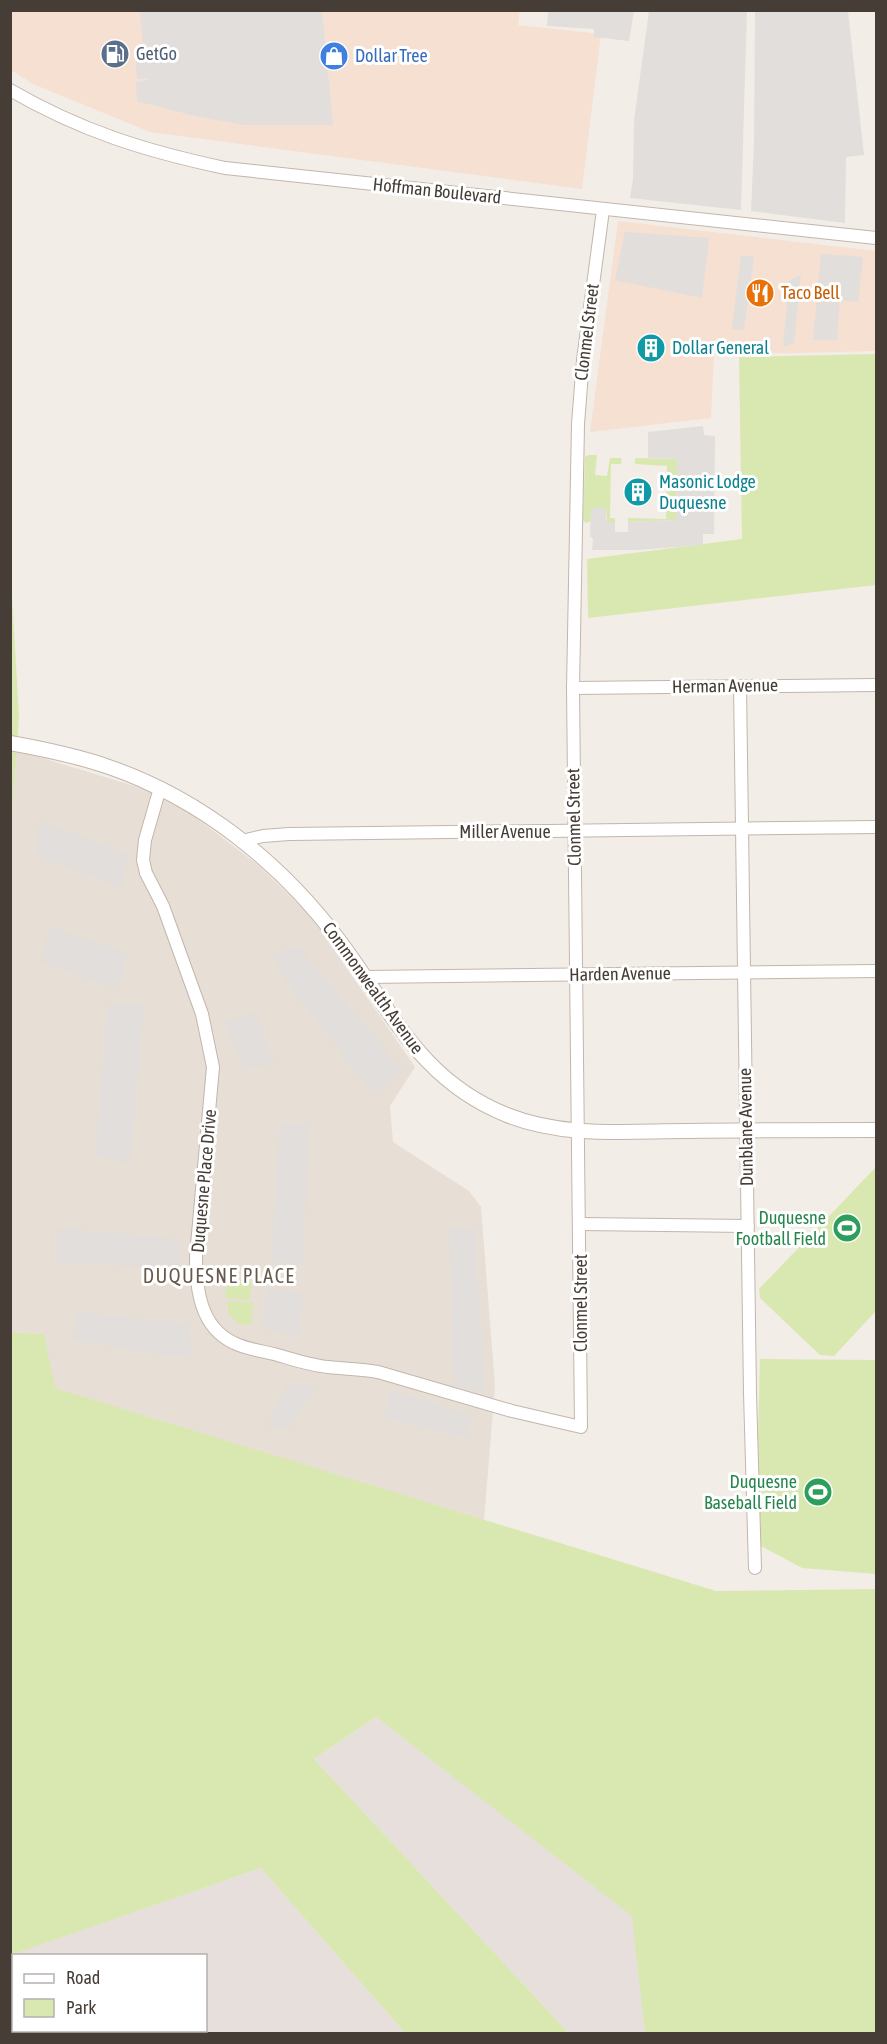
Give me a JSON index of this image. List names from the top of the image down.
{
  "streets": {
    "street": [
      "Hoffman Boulevard",
      "Clonmel Street",
      "Herman Avenue",
      "Miller Avenue",
      "Harden Avenue",
      "Commonwealth Avenue",
      "Dunblane Avenue",
      "Duquesne Place Drive"
    ]
  },
  "crossings": [
    ["Hoffman Boulevard", "Clonmel Street"],
    ["Clonmel Street", "Herman Avenue"],
    ["Clonmel Street", "Miller Avenue"],
    ["Clonmel Street", "Harden Avenue"],
    ["Clonmel Street", "Commonwealth Avenue"],
    ["Clonmel Street", "Duquesne Place Drive"],
    ["Herman Avenue", "Dunblane Avenue"],
    ["Miller Avenue", "Commonwealth Avenue"],
    ["Miller Avenue", "Dunblane Avenue"],
    ["Harden Avenue", "Commonwealth Avenue"],
    ["Harden Avenue", "Dunblane Avenue"],
    ["Commonwealth Avenue", "Dunblane Avenue"],
    ["Commonwealth Avenue", "Duquesne Place Drive"]
  ],
  "districts": ["DUQUESNE PLACE"],
  "places": {
    "fuel station": ["GetGo"],
    "shop": ["Dollar Tree"],
    "restaurant": ["Taco Bell"],
    "building": ["Dollar General", "Masonic Lodge Duquesne"],
    "sports": ["Duquesne Football Field", "Duquesne Baseball Field"]
  },
  "legend": ["Road", "Park"]
}
